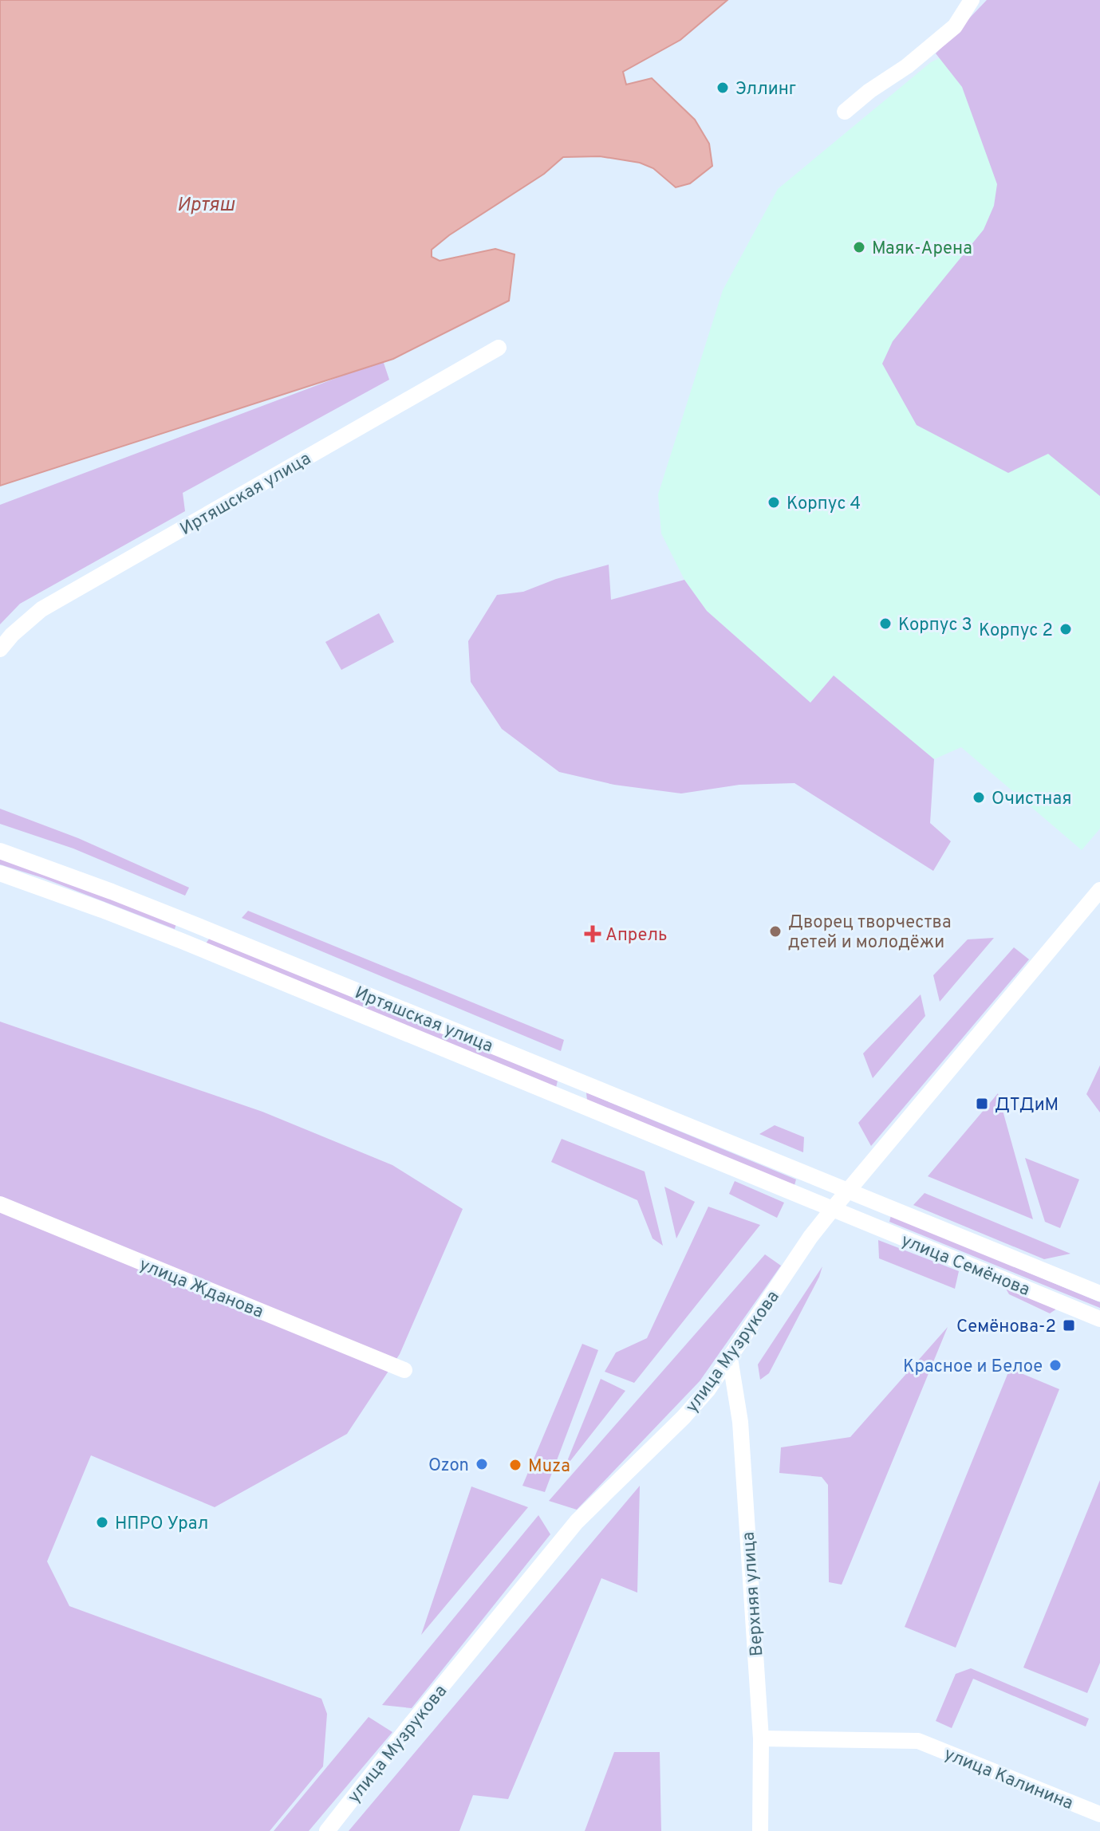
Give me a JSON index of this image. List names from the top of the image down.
{
  "streets": {
    "street": [
      "Иртяшская улица",
      "улица Семёнова",
      "улица Жданова",
      "улица Музрукова",
      "Верхняя улица",
      "улица Калинина"
    ]
  },
  "crossings": [
    ["Иртяшская улица", "улица Семёнова"],
    ["Иртяшская улица", "улица Музрукова"],
    ["улица Семёнова", "улица Музрукова"],
    ["улица Музрукова", "Верхняя улица"],
    ["Верхняя улица", "улица Калинина"]
  ],
  "water": ["Иртяш"],
  "places": {
    "other": [
      "Эллинг",
      "Маяк-Арена",
      "Корпус 4",
      "Корпус 3",
      "Корпус 2",
      "Очистная",
      "Дворец творчества детей и молодёжи",
      "Красное и Белое",
      "Ozon",
      "Muza",
      "НПРО Урал"
    ],
    "health": ["Апрель"],
    "transit": ["ДТДиМ", "Семёнова-2"]
  }
}
